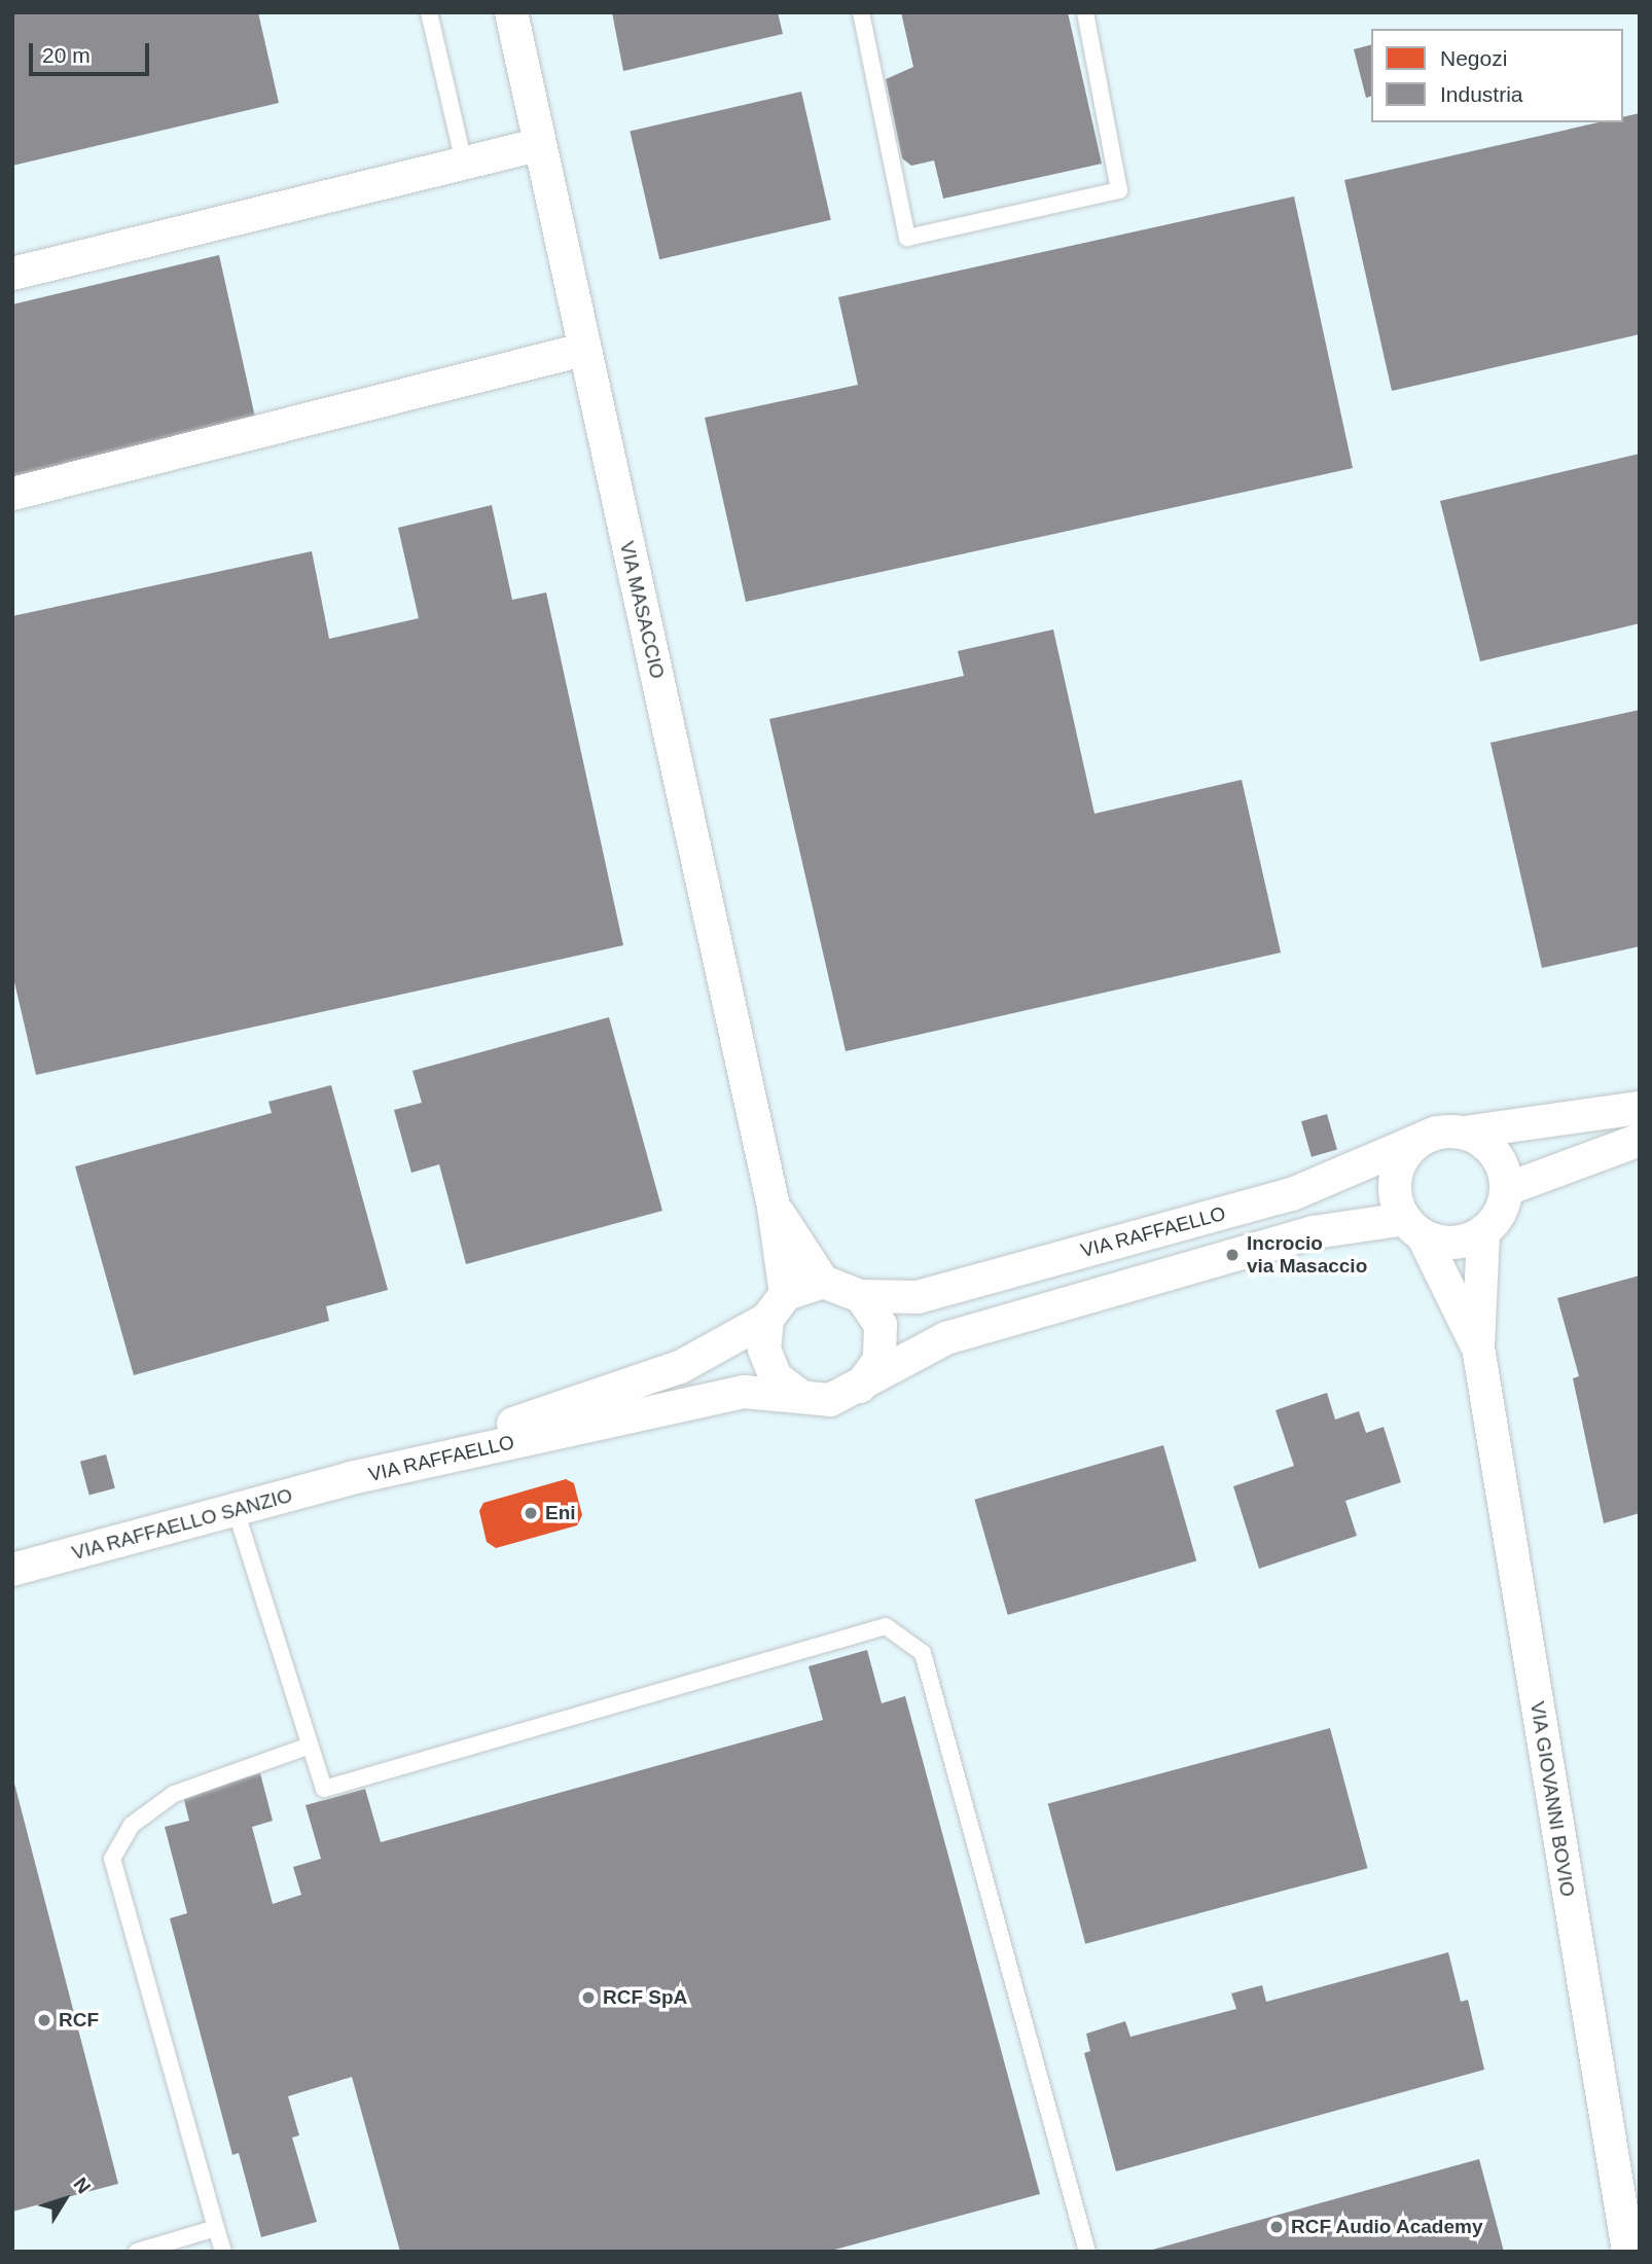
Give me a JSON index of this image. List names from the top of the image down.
{
  "streets": {
    "street": [
      "VIA MASACCIO",
      "VIA RAFFAELLO",
      "VIA RAFFAELLO SANZIO",
      "VIA GIOVANNI BOVIO"
    ]
  },
  "crossings": [
    ["VIA MASACCIO", "VIA RAFFAELLO"],
    ["VIA RAFFAELLO", "VIA RAFFAELLO SANZIO"],
    ["VIA RAFFAELLO", "VIA GIOVANNI BOVIO"]
  ],
  "places": [
    "Incrocio via Masaccio",
    "Eni",
    "RCF SpA",
    "RCF",
    "RCF Audio Academy"
  ],
  "legend": ["Negozi", "Industria"],
  "scale_bar": "20 m",
  "north": "top right"
}
